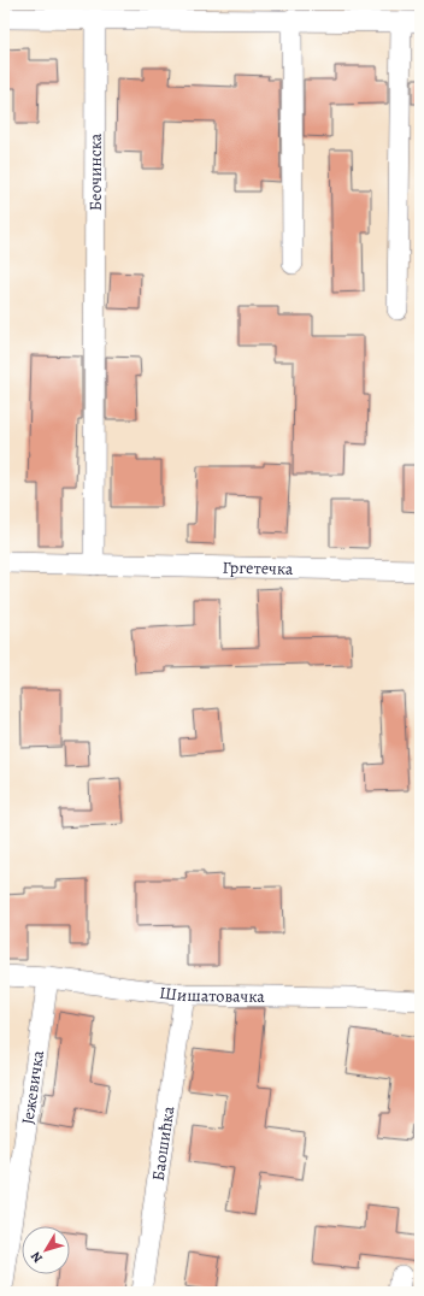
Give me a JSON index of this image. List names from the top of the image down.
{
  "streets": {
    "street": [
      "Беочинска",
      "Гргетечка",
      "Шишатовачка",
      "Јежевичка",
      "Баошићка"
    ]
  },
  "crossings": [
    ["Беочинска", "Гргетечка"],
    ["Шишатовачка", "Јежевичка"],
    ["Шишатовачка", "Баошићка"]
  ],
  "north": "bottom left"
}
